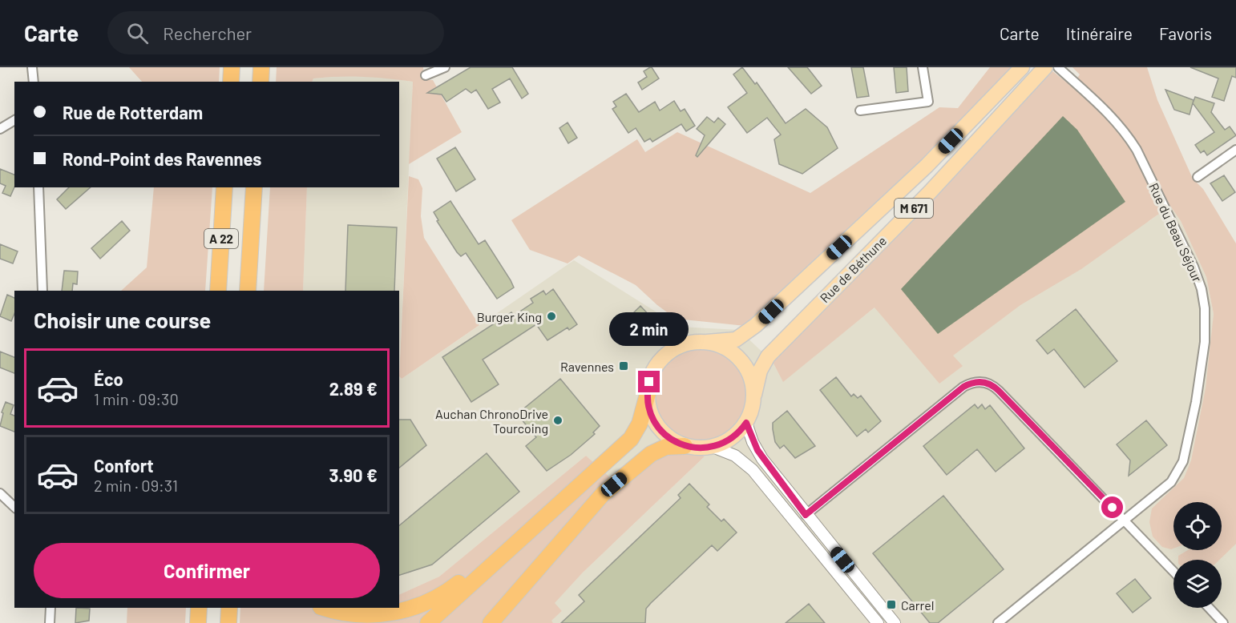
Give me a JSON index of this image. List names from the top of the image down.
{
  "streets": {
    "highway": ["A 22"],
    "main road": ["M 671", "Rue de Béthune"],
    "street": ["Rue du Beau Séjour"]
  },
  "places": {
    "other": ["Burger King", "Auchan ChronoDrive Tourcoing"],
    "transit": ["Ravennes", "Carrel"]
  },
  "page": {
    "header": "Carte",
    "search": "Rechercher",
    "nav": ["Carte", "Itinéraire", "Favoris"],
    "banner": ["Rue de Rotterdam", "Rond-Point des Ravennes"],
    "heading": "Choisir une course",
    "bubble": "2 min",
    "list": [
      {
        "name": "Éco",
        "note": "1 min · 09:30",
        "value": "2.89 €"
      },
      {
        "name": "Confort",
        "note": "2 min · 09:31",
        "value": "3.90 €"
      }
    ],
    "buttons": "Confirmer"
  }
}
